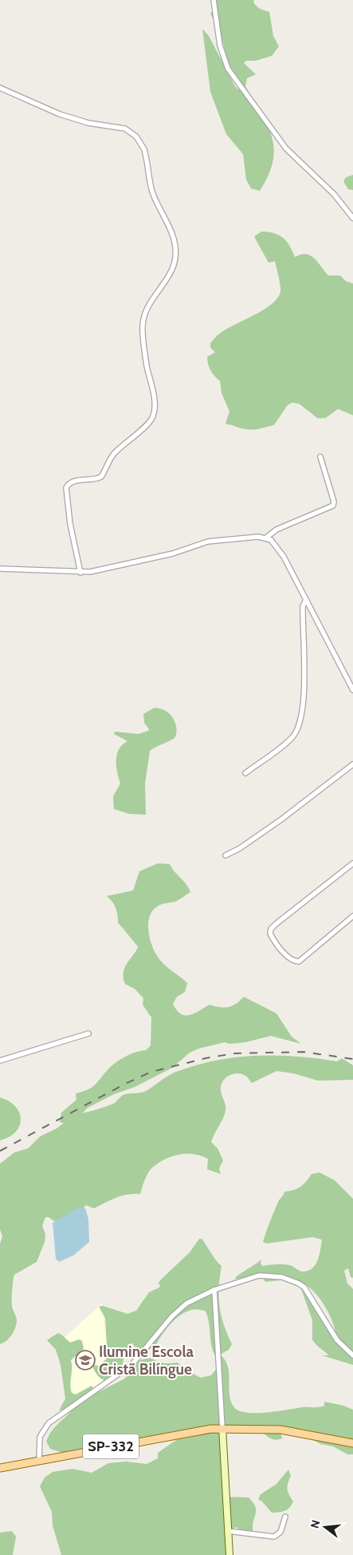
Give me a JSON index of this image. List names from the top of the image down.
{
  "streets": {
    "main road": ["SP-332"]
  },
  "places": {
    "school or university": ["Ilumine Escola Cristã Bilíngue"]
  },
  "north": "left"
}
